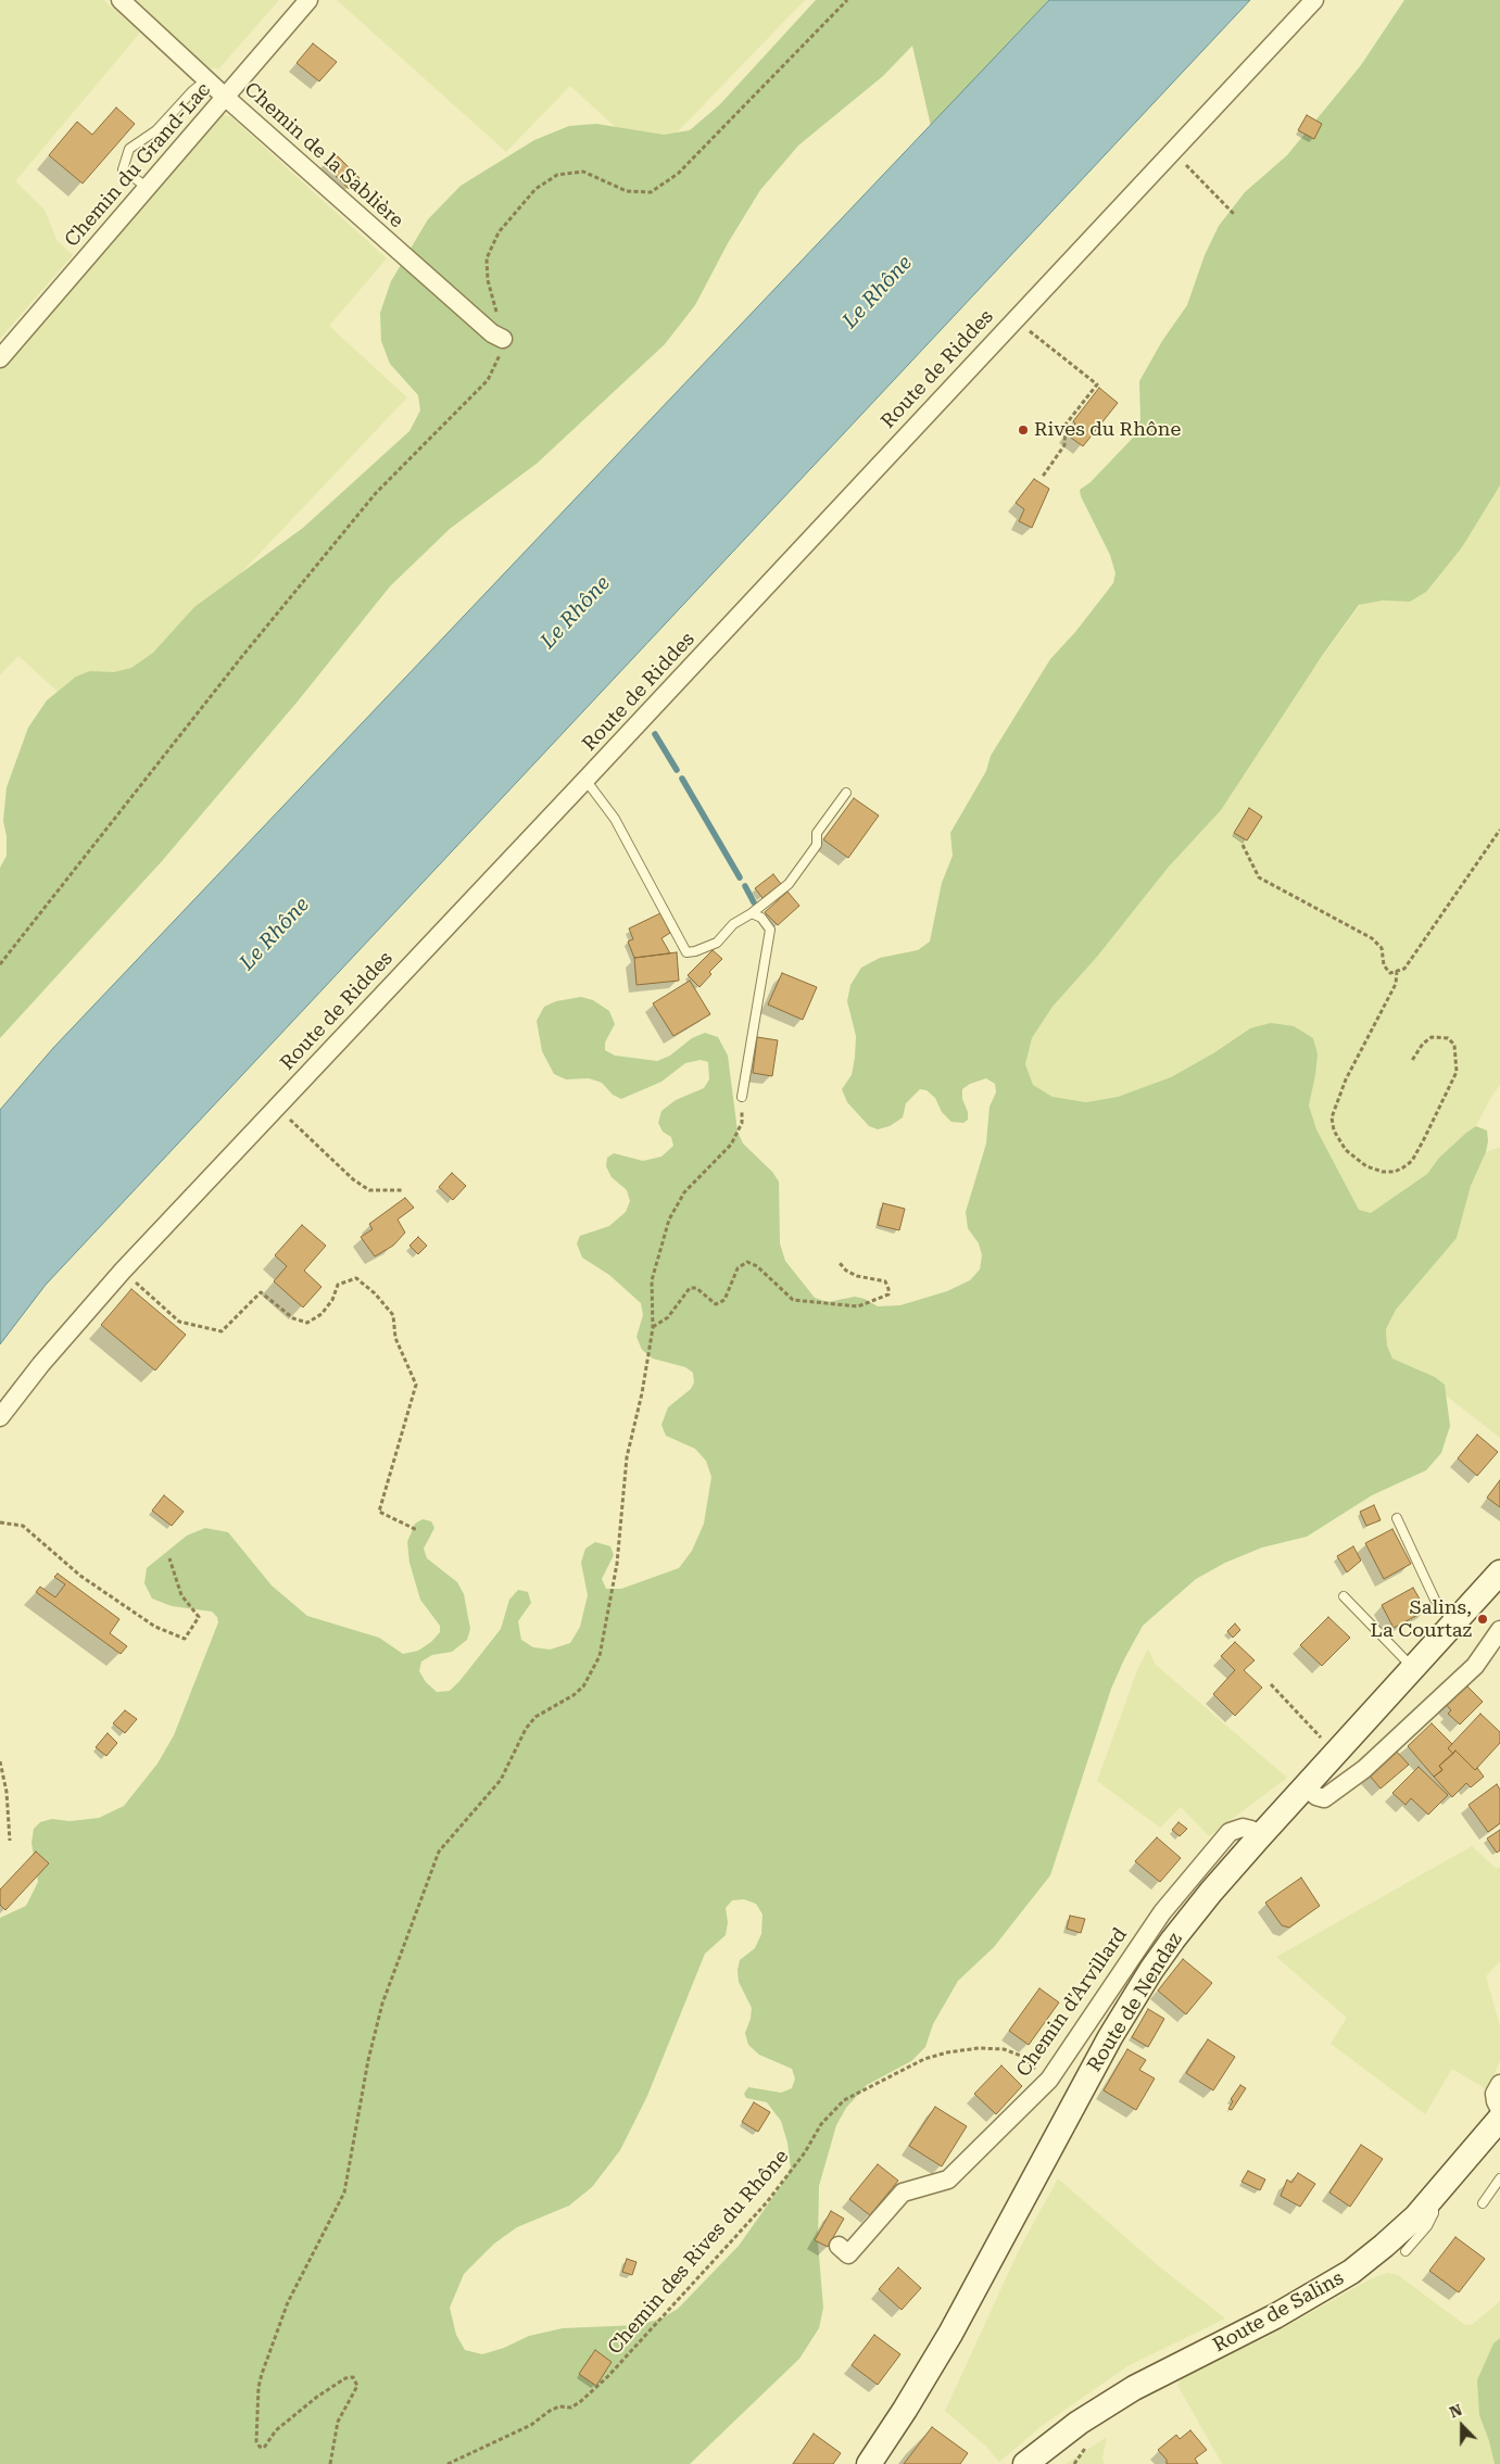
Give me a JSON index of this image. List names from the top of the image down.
{
  "streets": {
    "main road": ["Route de Nendaz", "Route de Salins"],
    "street": [
      "Chemin de la Sablière",
      "Chemin du Grand-Lac",
      "Route de Riddes",
      "Chemin d'Arvillard"
    ],
    "path": ["Chemin des Rives du Rhône"]
  },
  "crossings": [
    ["Chemin de la Sablière", "Chemin du Grand-Lac"],
    ["Chemin d'Arvillard", "Route de Nendaz"],
    ["Chemin d'Arvillard", "Chemin des Rives du Rhône"]
  ],
  "water": ["Le Rhône"],
  "places": ["Rives du Rhône", "Salins, La Courtaz"],
  "north": "top"
}
